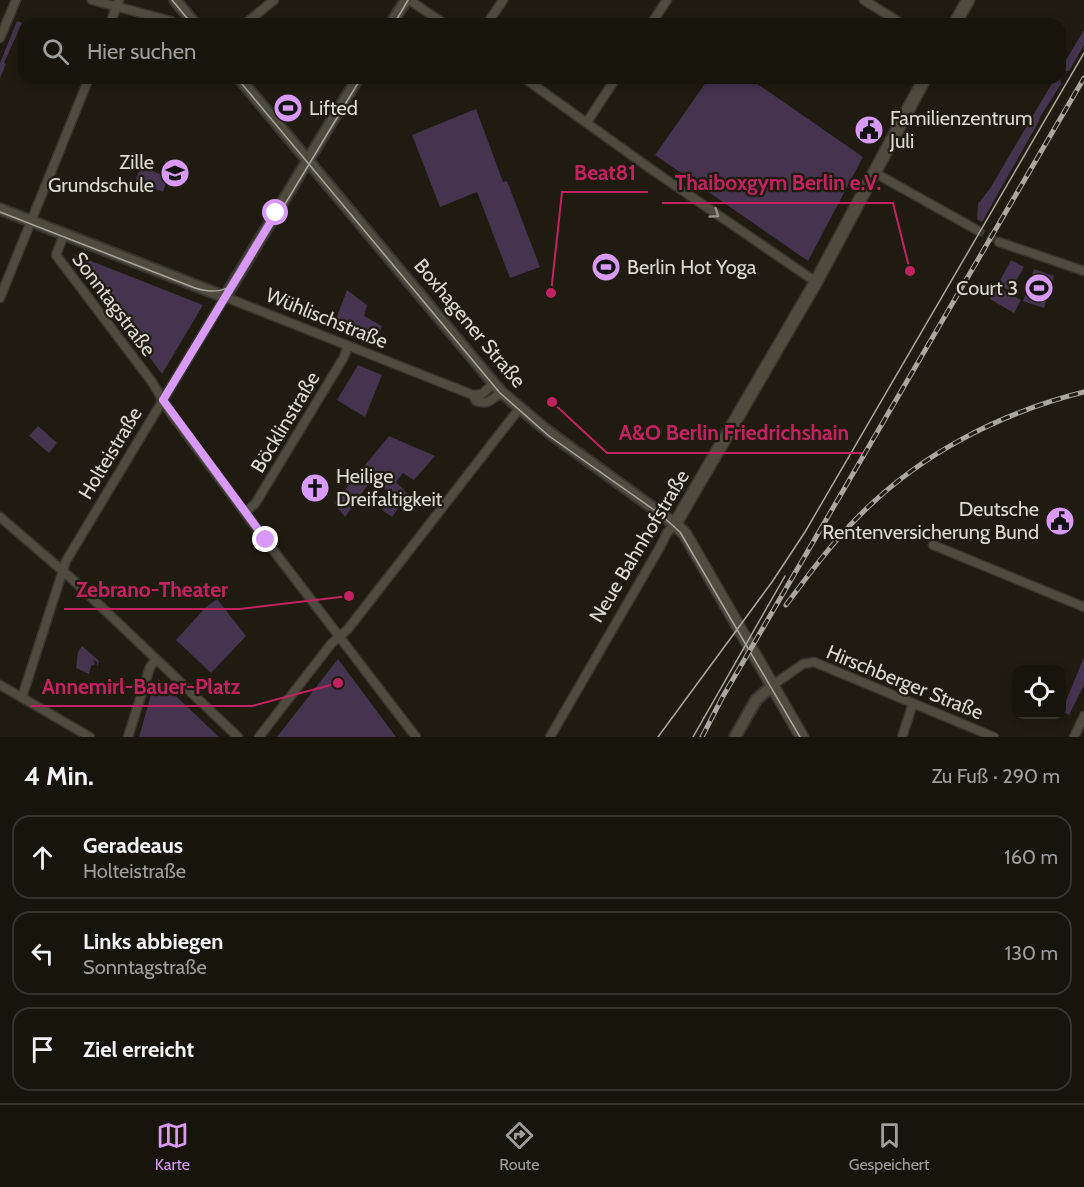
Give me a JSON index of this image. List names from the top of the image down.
{
  "streets": {
    "main road": ["Boxhagener Straße", "Neue Bahnhofstraße"],
    "street": [
      "Sonntagstraße",
      "Wühlischstraße",
      "Böcklinstraße",
      "Holteistraße",
      "Hirschberger Straße"
    ]
  },
  "crossings": [
    ["Sonntagstraße", "Wühlischstraße"],
    ["Sonntagstraße", "Böcklinstraße"],
    ["Sonntagstraße", "Holteistraße"],
    ["Wühlischstraße", "Boxhagener Straße"],
    ["Wühlischstraße", "Böcklinstraße"],
    ["Wühlischstraße", "Holteistraße"],
    ["Boxhagener Straße", "Holteistraße"],
    ["Boxhagener Straße", "Neue Bahnhofstraße"],
    ["Boxhagener Straße", "Hirschberger Straße"]
  ],
  "places": {
    "sports": ["Lifted", "Berlin Hot Yoga", "Court 3"],
    "public building": ["Familienzentrum Juli", "Deutsche Rentenversicherung Bund"],
    "school or university": ["Zille Grundschule"],
    "other": [
      "Thaiboxgym Berlin e.V.",
      "Beat81",
      "A&O Berlin Friedrichshain",
      "Zebrano-Theater",
      "Annemirl-Bauer-Platz"
    ],
    "church": ["Heilige Dreifaltigkeit"]
  },
  "page": {
    "search": "Hier suchen",
    "heading": ["4 Min.", "Zu Fuß · 290 m"],
    "list": [
      ["Geradeaus", "Holteistraße", "160 m"],
      ["Links abbiegen", "Sonntagstraße", "130 m"],
      "Ziel erreicht"
    ],
    "nav": ["Karte", "Route", "Gespeichert"]
  }
}
